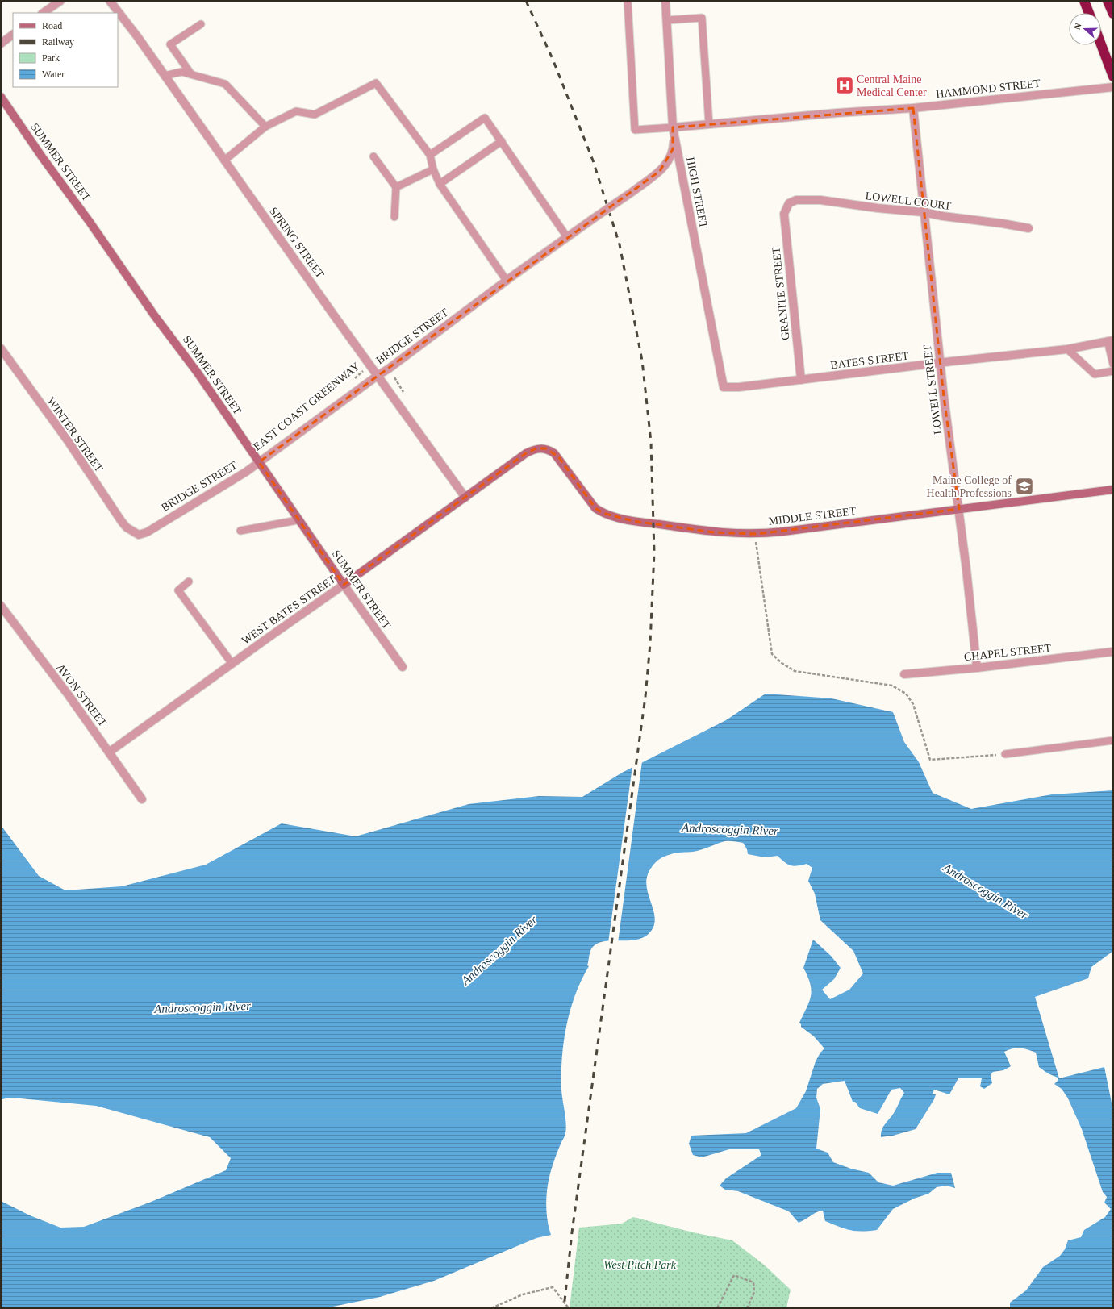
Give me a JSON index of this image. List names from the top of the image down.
{
  "streets": {
    "street": [
      "HAMMOND STREET",
      "SUMMER STREET",
      "HIGH STREET",
      "LOWELL COURT",
      "SPRING STREET",
      "GRANITE STREET",
      "BRIDGE STREET",
      "BATES STREET",
      "LOWELL STREET",
      "WINTER STREET",
      "MIDDLE STREET",
      "WEST BATES STREET",
      "CHAPEL STREET",
      "AVON STREET"
    ],
    "path": ["EAST COAST GREENWAY"]
  },
  "crossings": [
    ["HAMMOND STREET", "HIGH STREET"],
    ["HAMMOND STREET", "BRIDGE STREET"],
    ["HAMMOND STREET", "LOWELL STREET"],
    ["SUMMER STREET", "BRIDGE STREET"],
    ["SUMMER STREET", "WEST BATES STREET"],
    ["HIGH STREET", "BRIDGE STREET"],
    ["HIGH STREET", "BATES STREET"],
    ["LOWELL COURT", "GRANITE STREET"],
    ["LOWELL COURT", "LOWELL STREET"],
    ["SPRING STREET", "BRIDGE STREET"],
    ["SPRING STREET", "EAST COAST GREENWAY"],
    ["SPRING STREET", "WEST BATES STREET"],
    ["GRANITE STREET", "BATES STREET"],
    ["BRIDGE STREET", "EAST COAST GREENWAY"],
    ["BRIDGE STREET", "WINTER STREET"],
    ["BATES STREET", "LOWELL STREET"],
    ["LOWELL STREET", "MIDDLE STREET"],
    ["LOWELL STREET", "CHAPEL STREET"],
    ["MIDDLE STREET", "WEST BATES STREET"],
    ["WEST BATES STREET", "AVON STREET"]
  ],
  "water": ["Androscoggin River"],
  "parks": ["West Pitch Park"],
  "places": {
    "hospital": ["Central Maine Medical Center"],
    "school or university": ["Maine College of Health Professions"]
  },
  "legend": [
    "Road",
    "Railway",
    "Park",
    "Water"
  ],
  "north": "left"
}
